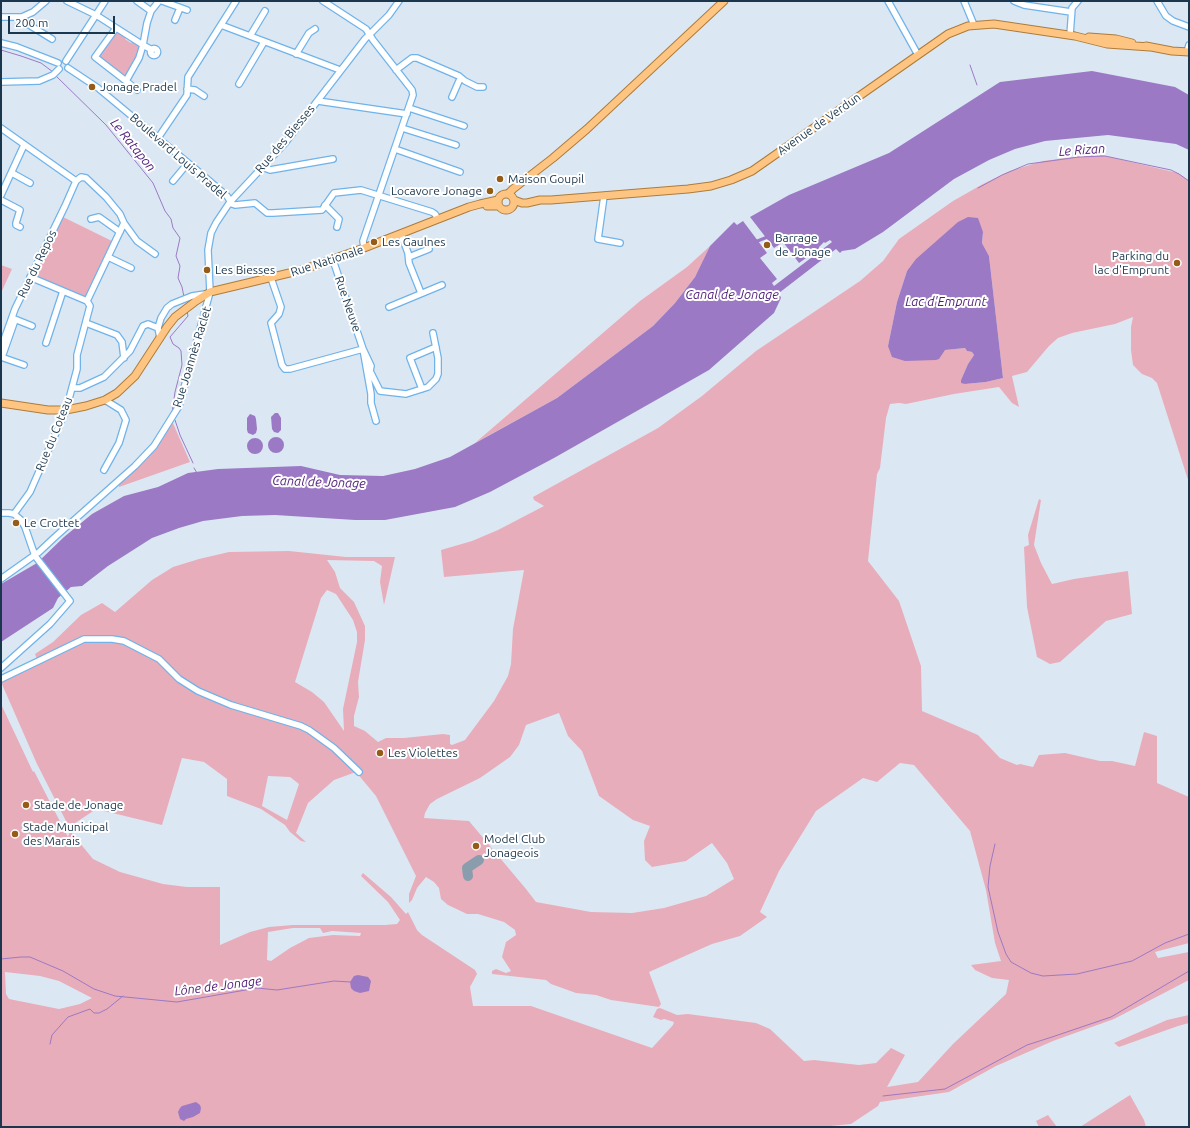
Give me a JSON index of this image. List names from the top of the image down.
{
  "streets": {
    "main road": ["Avenue de Verdun", "Rue Nationale"],
    "street": [
      "Rue des Biesses",
      "Boulevard Louis Pradel",
      "Rue du Repos",
      "Rue Neuve",
      "Rue Joannès Raclet",
      "Rue du Coteau"
    ]
  },
  "crossings": [
    ["Avenue de Verdun", "Rue Nationale"],
    ["Rue des Biesses", "Boulevard Louis Pradel"],
    ["Rue des Biesses", "Rue Nationale"],
    ["Rue des Biesses", "Rue Joannès Raclet"],
    ["Rue Nationale", "Rue Neuve"],
    ["Rue Nationale", "Rue Joannès Raclet"],
    ["Rue Nationale", "Rue du Coteau"]
  ],
  "water": [
    "Le Ratapon",
    "Le Rizan",
    "Canal de Jonage",
    "Lac d'Emprunt",
    "Lône de Jonage"
  ],
  "places": [
    "Jonage Pradel",
    "Maison Goupil",
    "Locavore Jonage",
    "Les Gaulnes",
    "Barrage de Jonage",
    "Parking du lac d'Emprunt",
    "Les Biesses",
    "Le Crottet",
    "Les Violettes",
    "Stade de Jonage",
    "Stade Municipal des Marais",
    "Model Club Jonageois"
  ],
  "scale_bar": "200 m"
}
